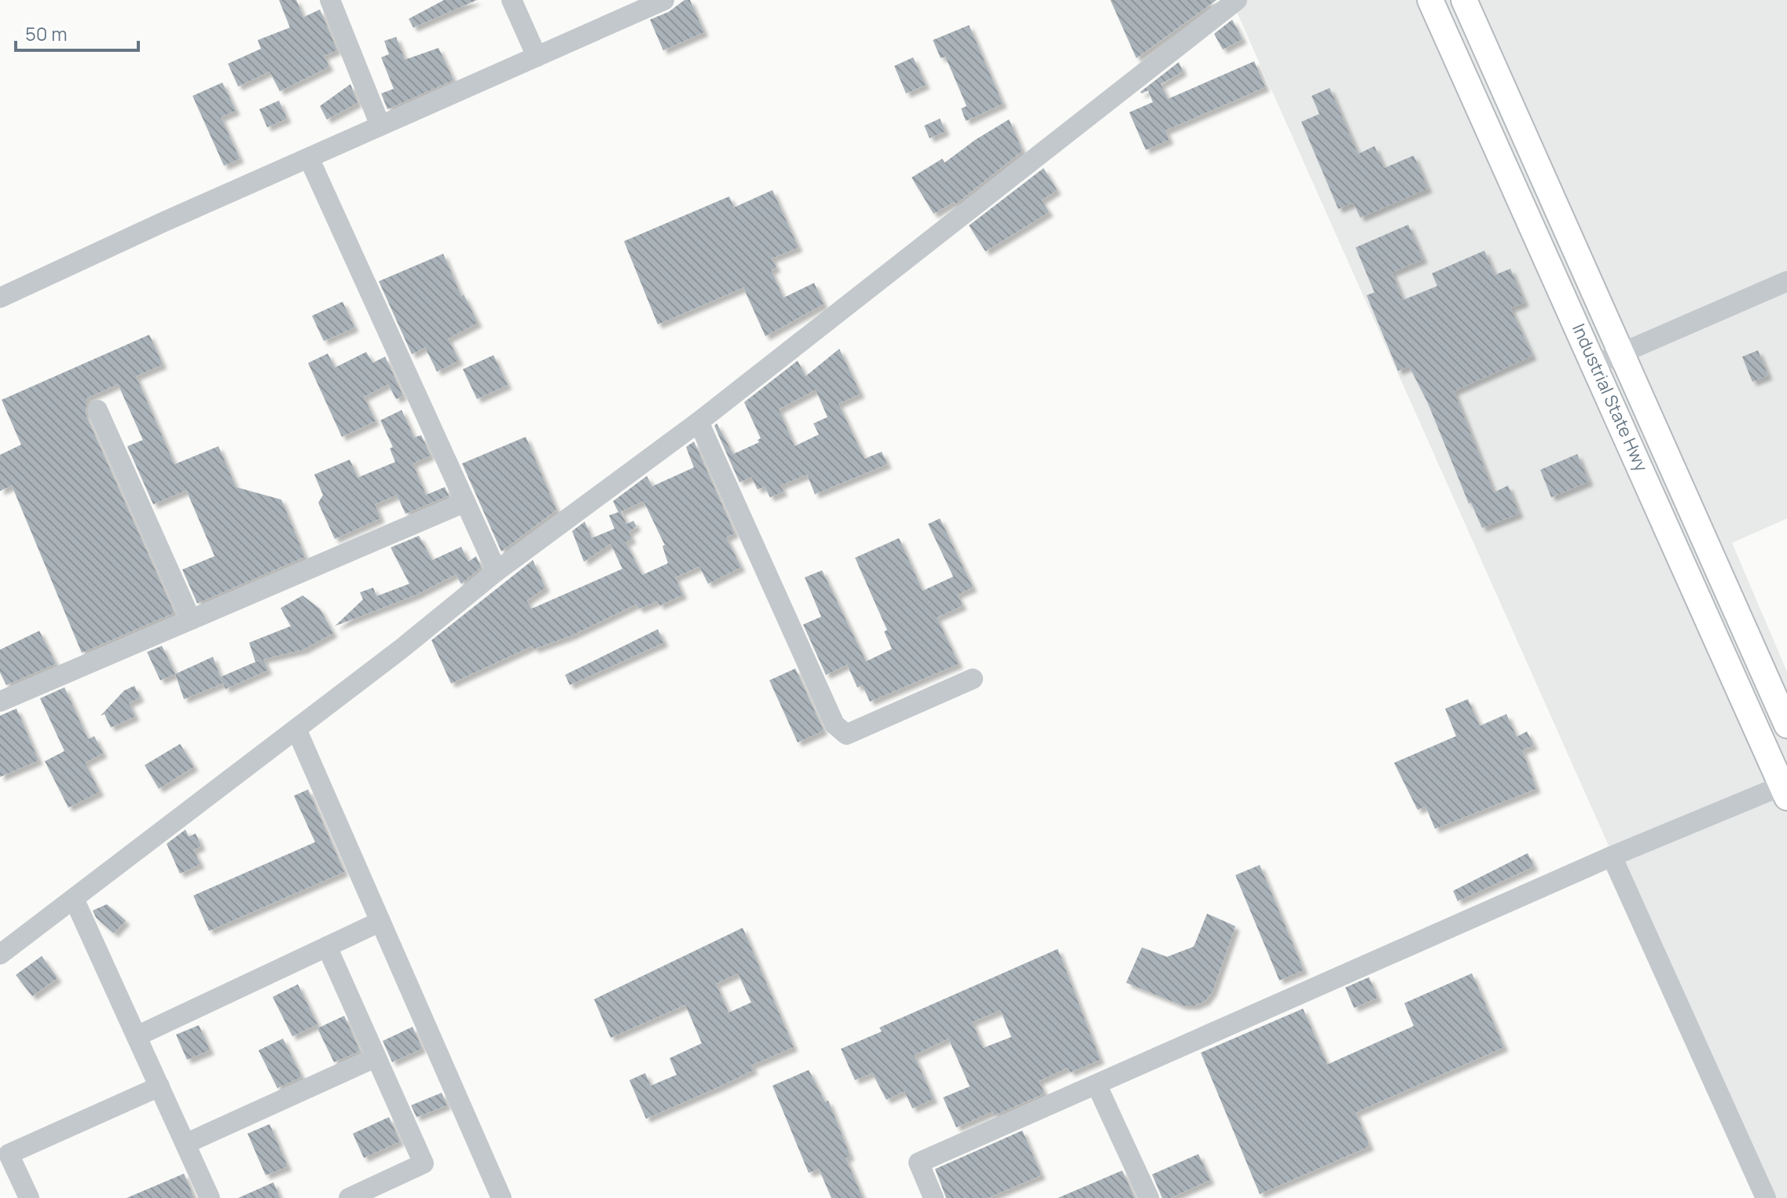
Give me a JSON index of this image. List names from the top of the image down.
{
  "streets": {
    "main road": ["Industrial State Hwy"]
  },
  "scale_bar": "50 m"
}
